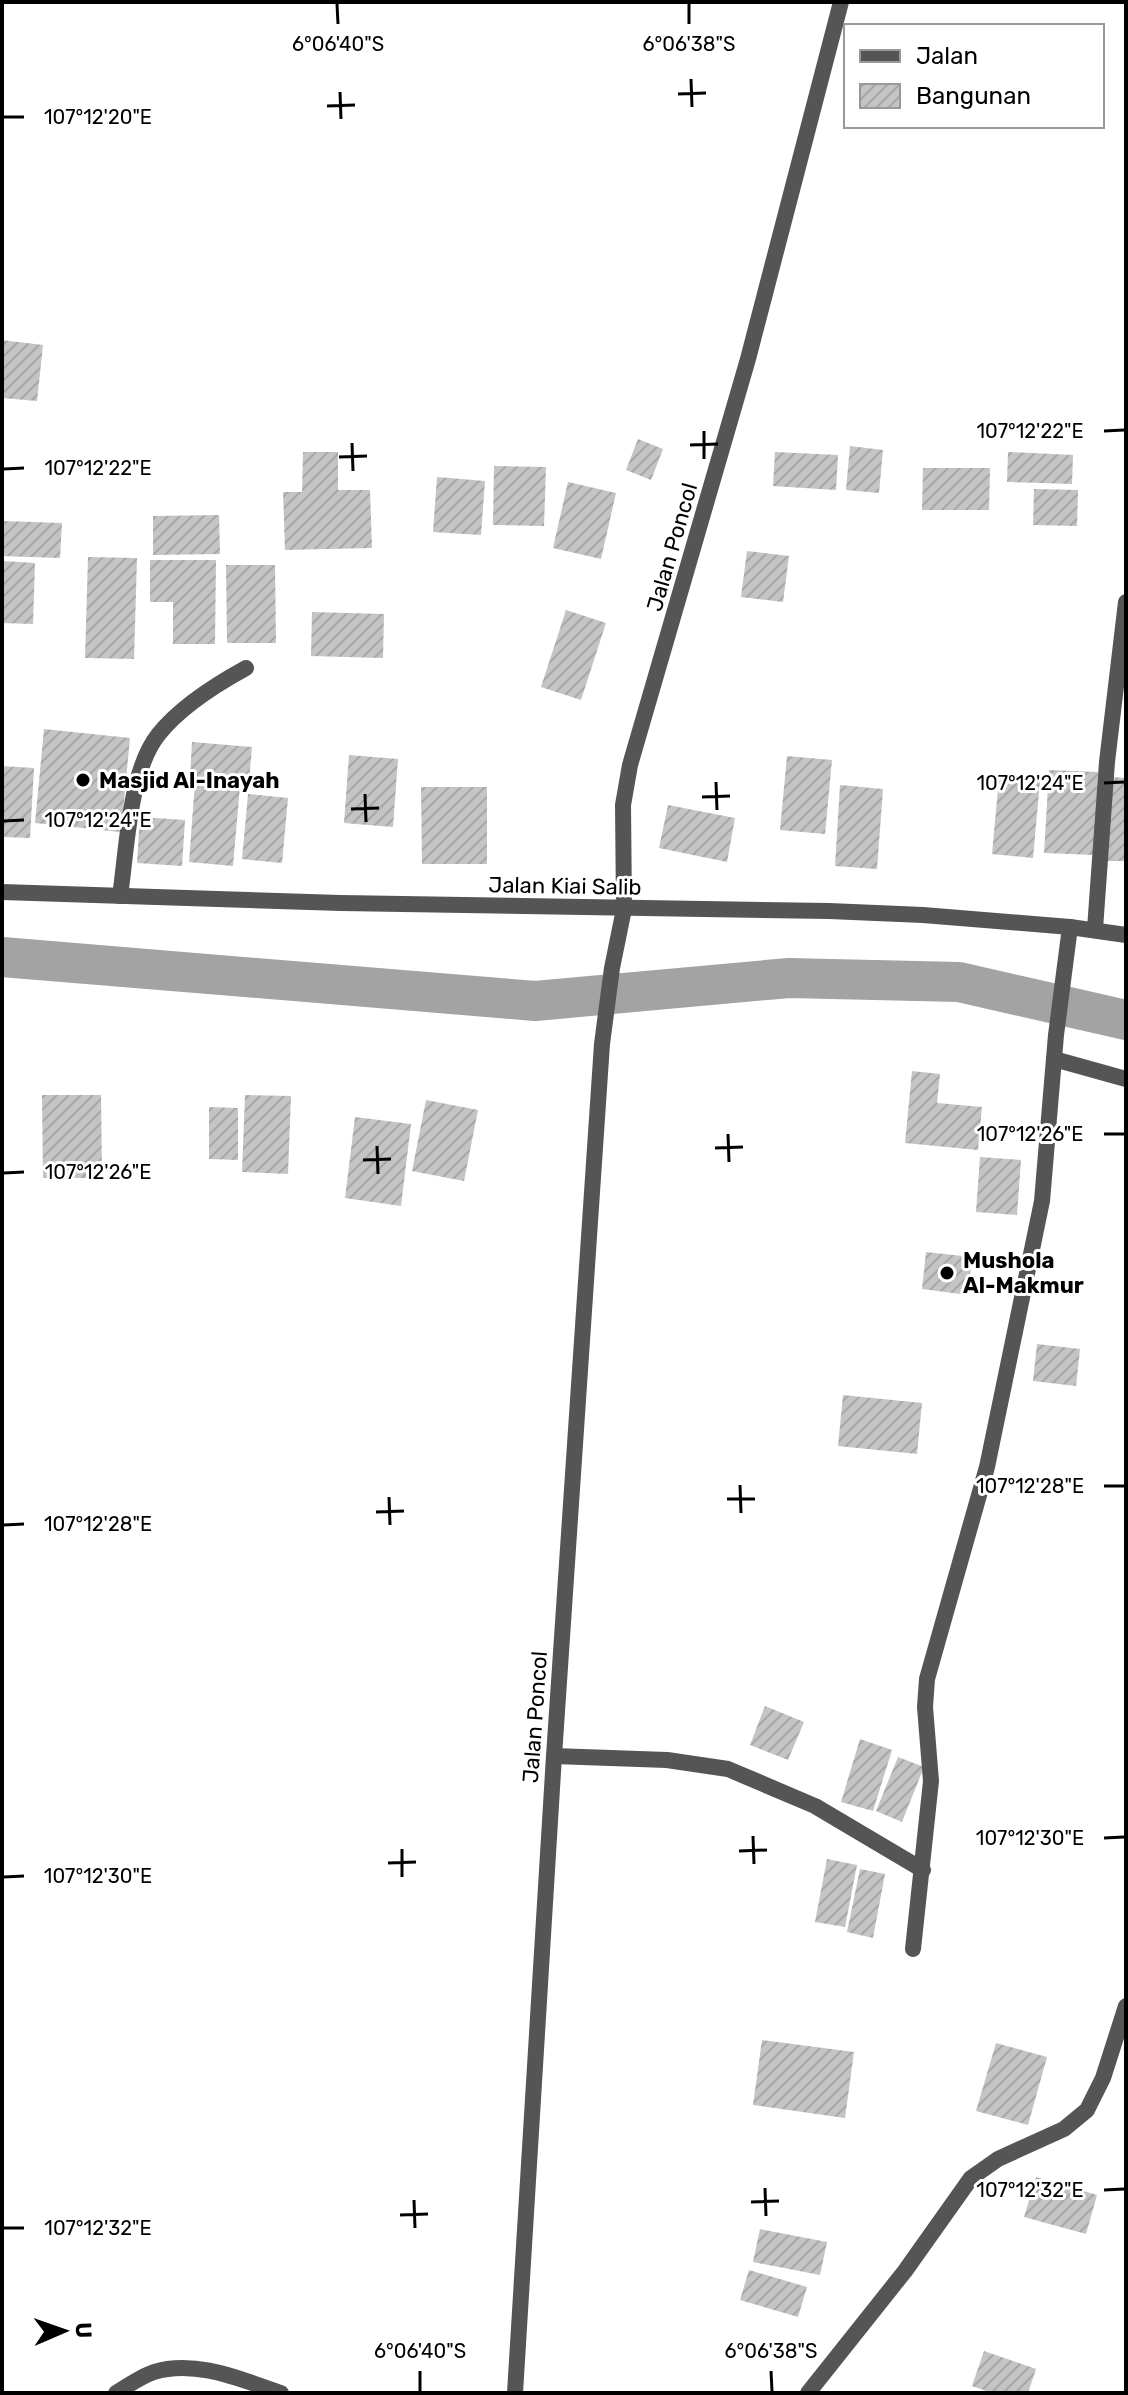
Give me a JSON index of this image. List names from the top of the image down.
{
  "streets": {
    "street": ["Jalan Poncol", "Jalan Kiai Salib"]
  },
  "crossings": [
    ["Jalan Poncol", "Jalan Kiai Salib"]
  ],
  "places": ["Masjid Al-Inayah", "Mushola Al-Makmur"],
  "legend": ["Jalan", "Bangunan"],
  "north": "right",
  "coordinates": [
    "6°06'40\"S",
    "6°06'38\"S",
    "107°12'20\"E",
    "107°12'22\"E",
    "107°12'24\"E",
    "107°12'26\"E",
    "107°12'28\"E",
    "107°12'30\"E",
    "107°12'32\"E"
  ]
}
